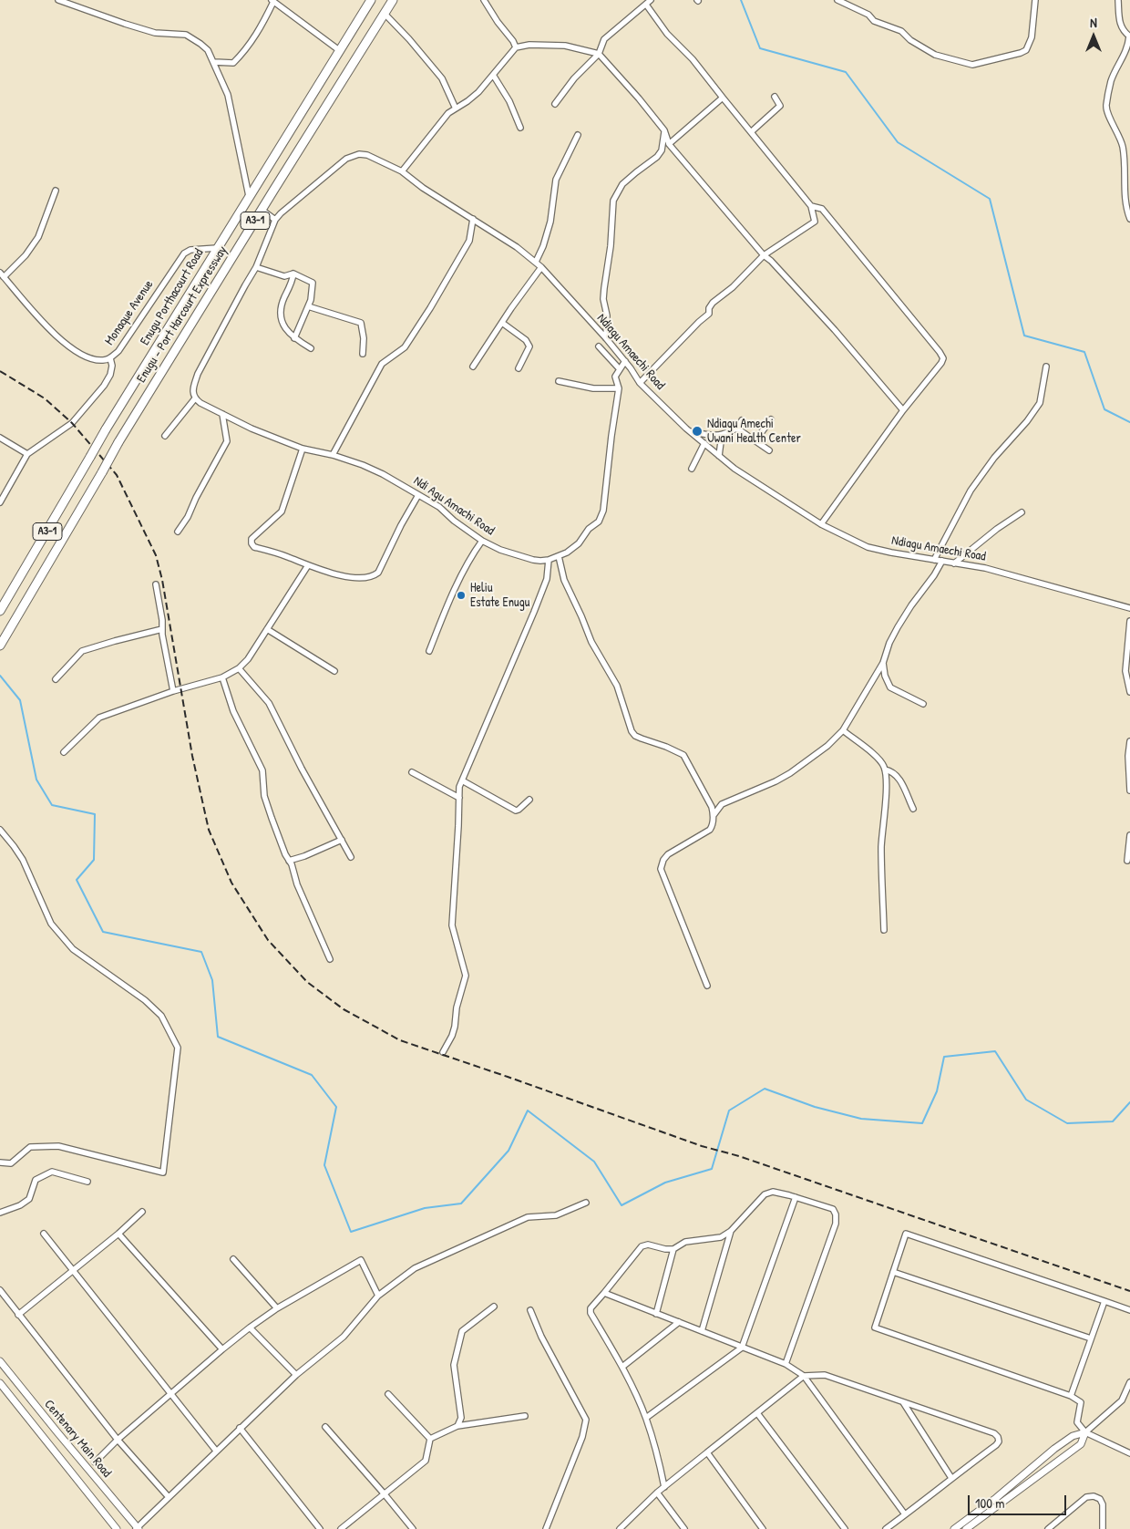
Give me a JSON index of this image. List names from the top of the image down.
{
  "streets": {
    "highway": ["A3-1", "Enugu Porthacourt Road", "Enugu - Port Harcourt Expressway"],
    "street": [
      "Monaque Avenue",
      "Ndiagu Amaechi Road",
      "Ndi Agu Amachi Road",
      "Centenary Main Road"
    ]
  },
  "crossings": [
    ["Enugu Porthacourt Road", "Monaque Avenue"]
  ],
  "places": ["Ndiagu Amechi Uwani Health Center", "Heliu Estate Enugu"],
  "scale_bar": "100 m",
  "north": "top"
}
